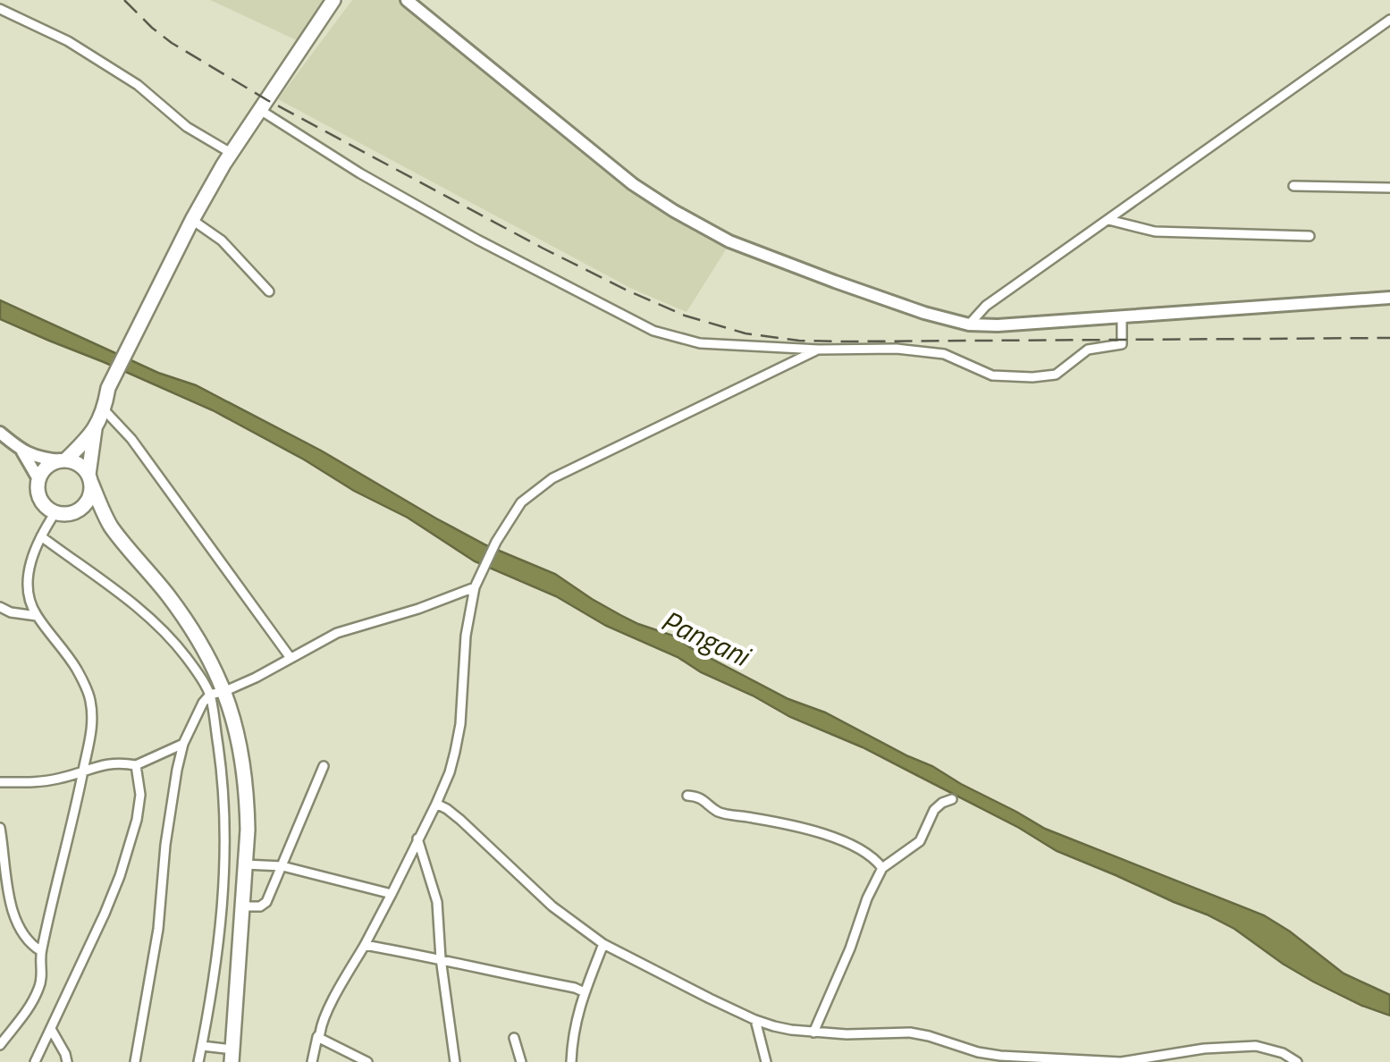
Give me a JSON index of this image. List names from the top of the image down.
{
  "water": ["Pangani"]
}
